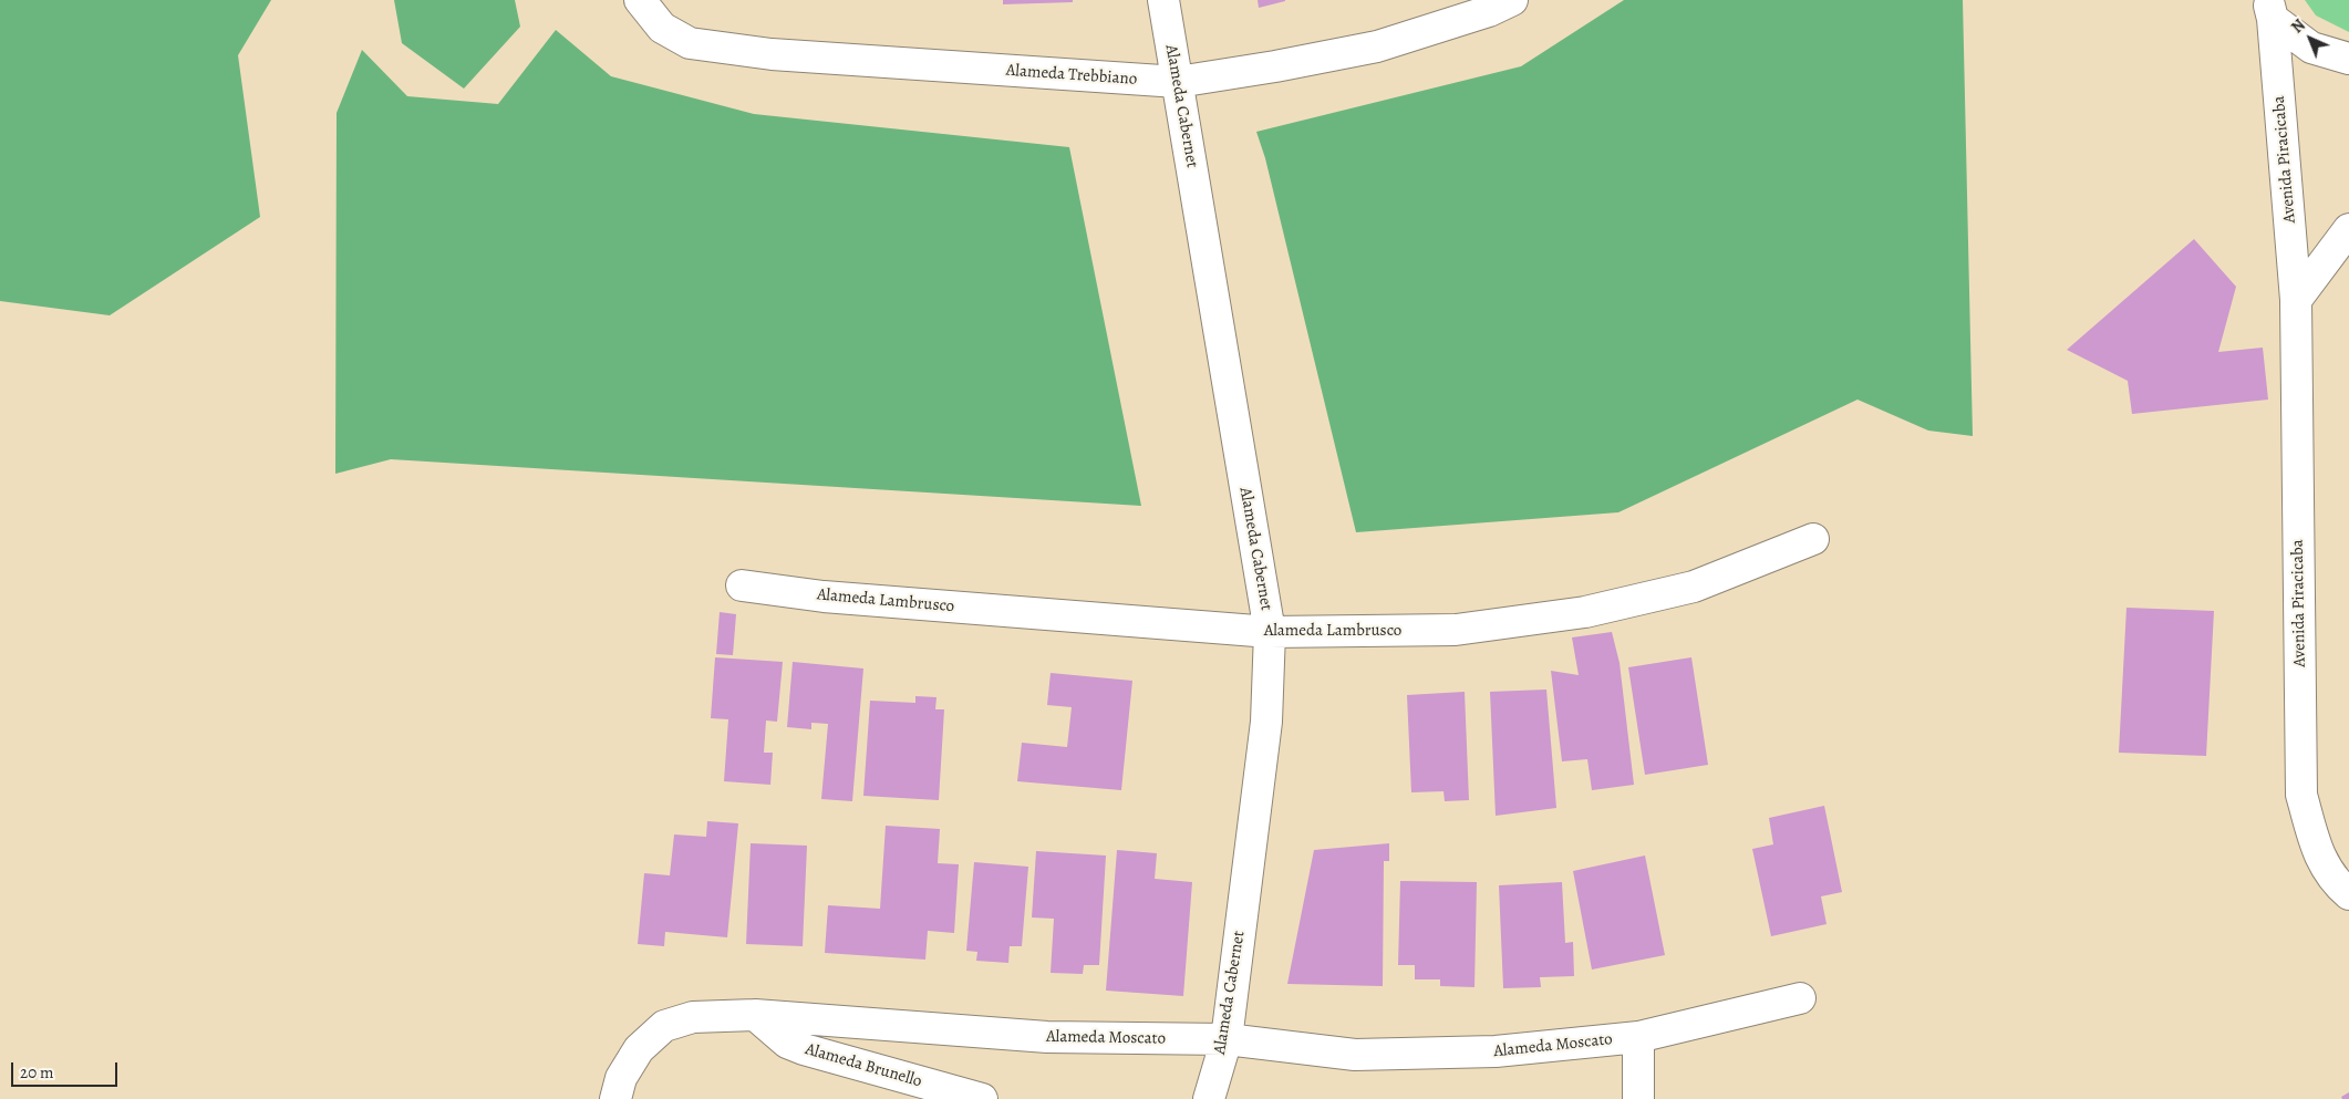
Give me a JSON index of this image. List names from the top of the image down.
{
  "streets": {
    "street": [
      "Alameda Trebbiano",
      "Alameda Cabernet",
      "Avenida Piracicaba",
      "Alameda Lambrusco",
      "Alameda Moscato",
      "Alameda Brunello"
    ]
  },
  "crossings": [
    ["Alameda Trebbiano", "Alameda Cabernet"],
    ["Alameda Cabernet", "Alameda Lambrusco"],
    ["Alameda Cabernet", "Alameda Moscato"],
    ["Alameda Moscato", "Alameda Brunello"]
  ],
  "scale_bar": "20 m",
  "north": "top left"
}
